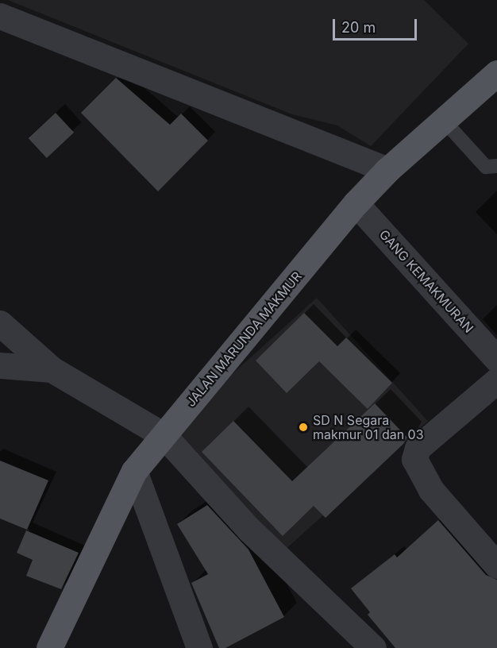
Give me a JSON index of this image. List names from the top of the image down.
{
  "streets": {
    "main road": ["JALAN MARUNDA MAKMUR"],
    "street": ["GANG KEMAKMURAN"]
  },
  "crossings": [
    ["GANG KEMAKMURAN", "JALAN MARUNDA MAKMUR"]
  ],
  "places": ["SD N Segara makmur 01 dan 03"],
  "scale_bar": "20 m"
}
